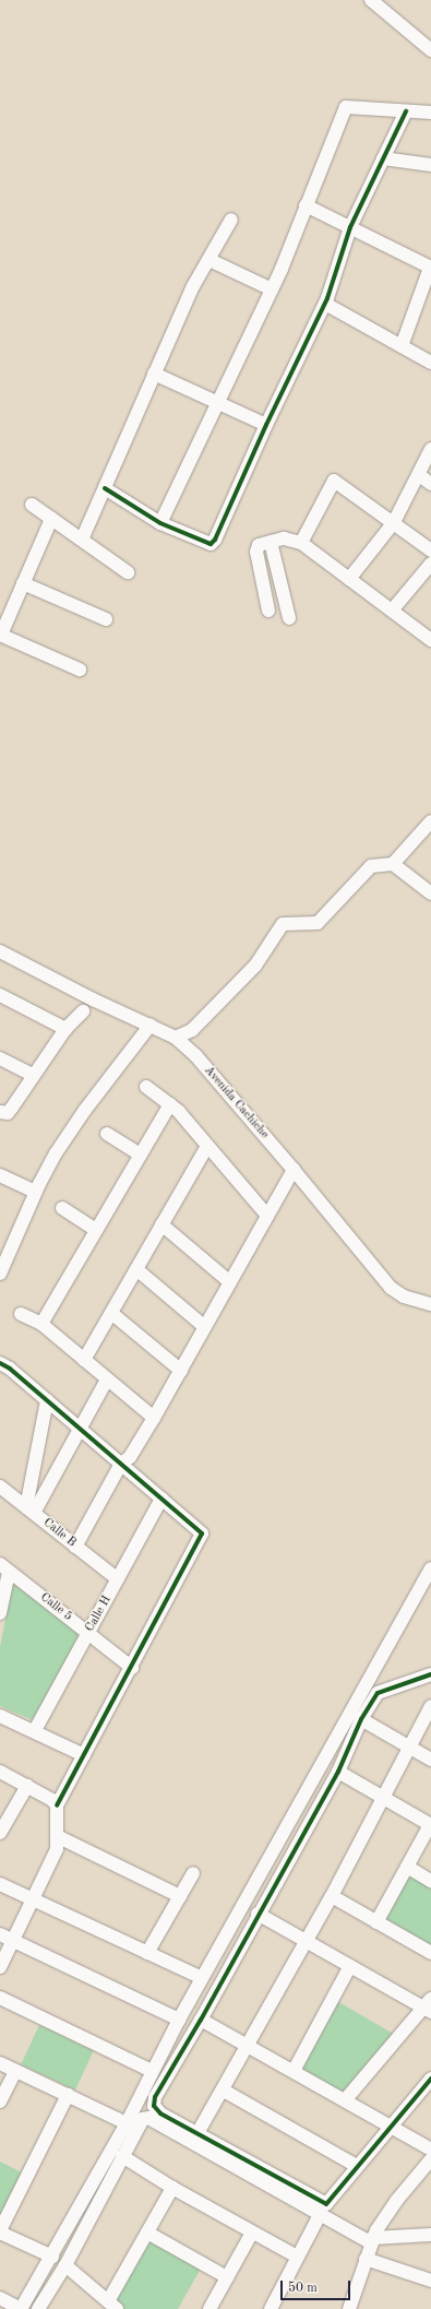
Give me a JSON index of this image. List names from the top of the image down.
{
  "streets": {
    "street": [
      "Avenida Cachiche",
      "Calle B",
      "Calle 5",
      "Calle H"
    ]
  },
  "crossings": [
    ["Calle B", "Calle H"],
    ["Calle 5", "Calle H"]
  ],
  "scale_bar": "50 m"
}
